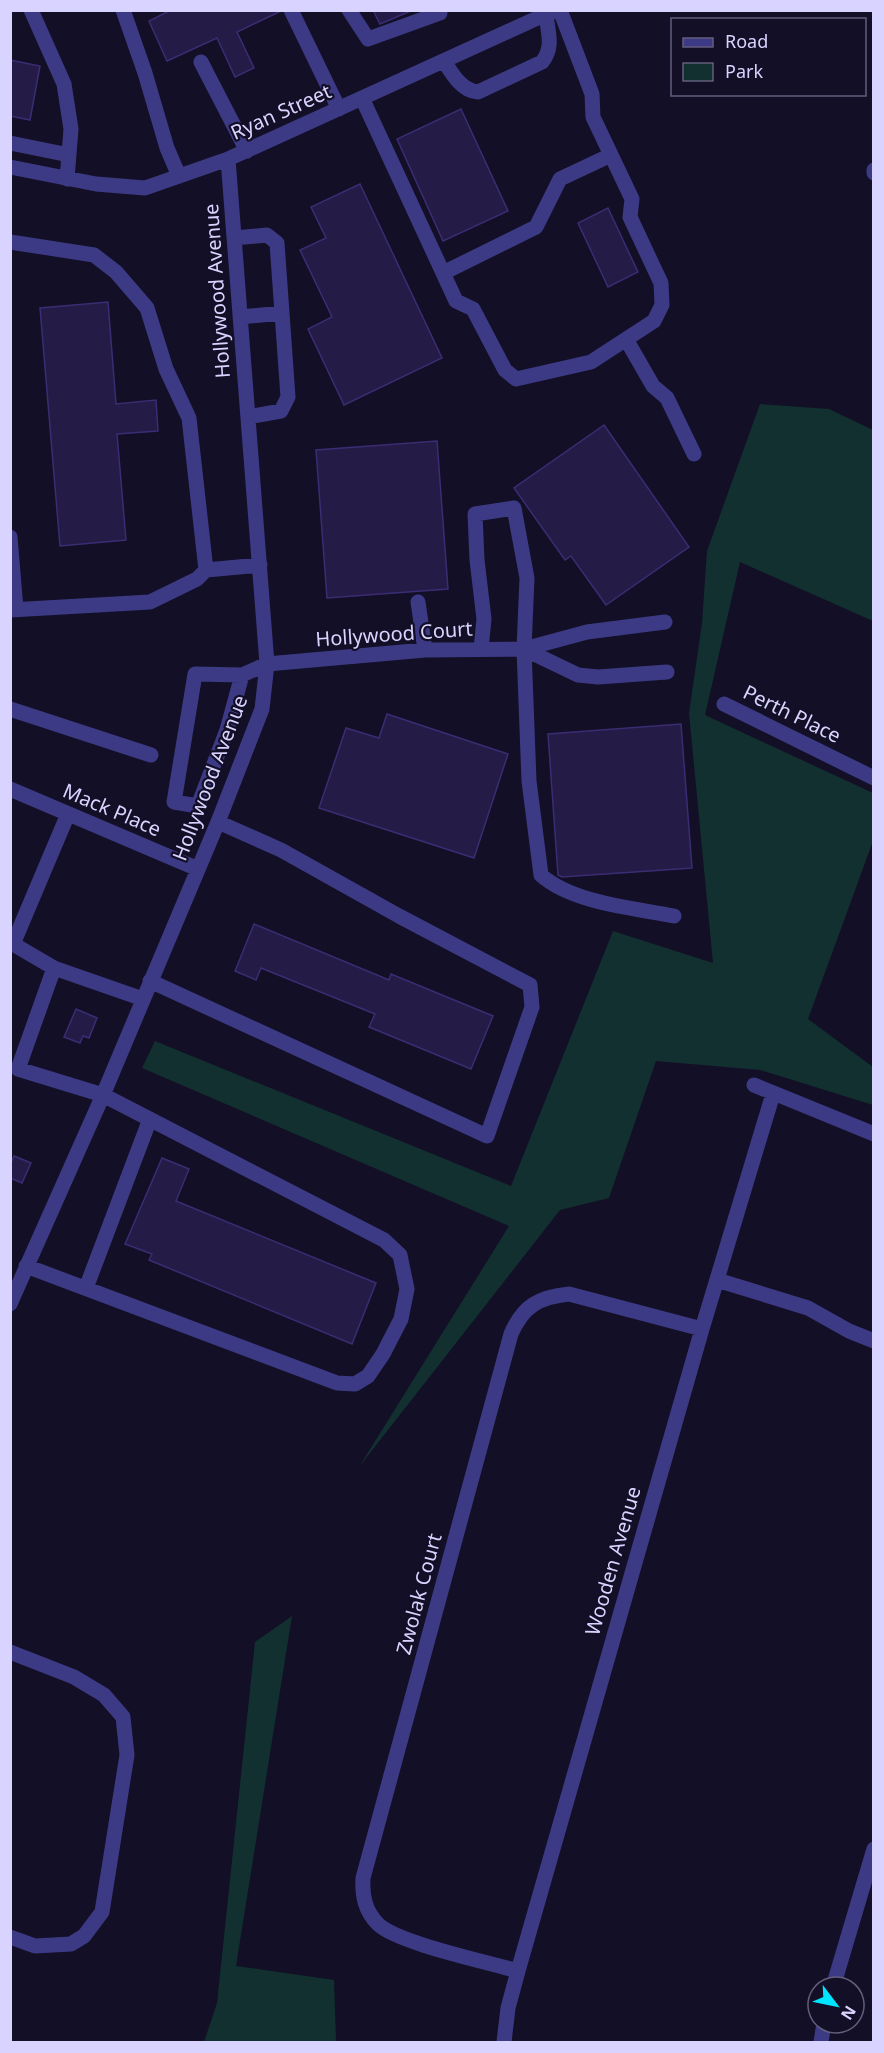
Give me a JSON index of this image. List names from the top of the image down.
{
  "streets": {
    "street": [
      "Ryan Street",
      "Hollywood Avenue",
      "Hollywood Court",
      "Perth Place",
      "Mack Place",
      "Wooden Avenue",
      "Zwolak Court"
    ]
  },
  "crossings": [
    ["Ryan Street", "Hollywood Avenue"],
    ["Hollywood Avenue", "Hollywood Court"],
    ["Hollywood Avenue", "Mack Place"],
    ["Wooden Avenue", "Zwolak Court"]
  ],
  "legend": ["Road", "Park"],
  "north": "bottom right"
}
